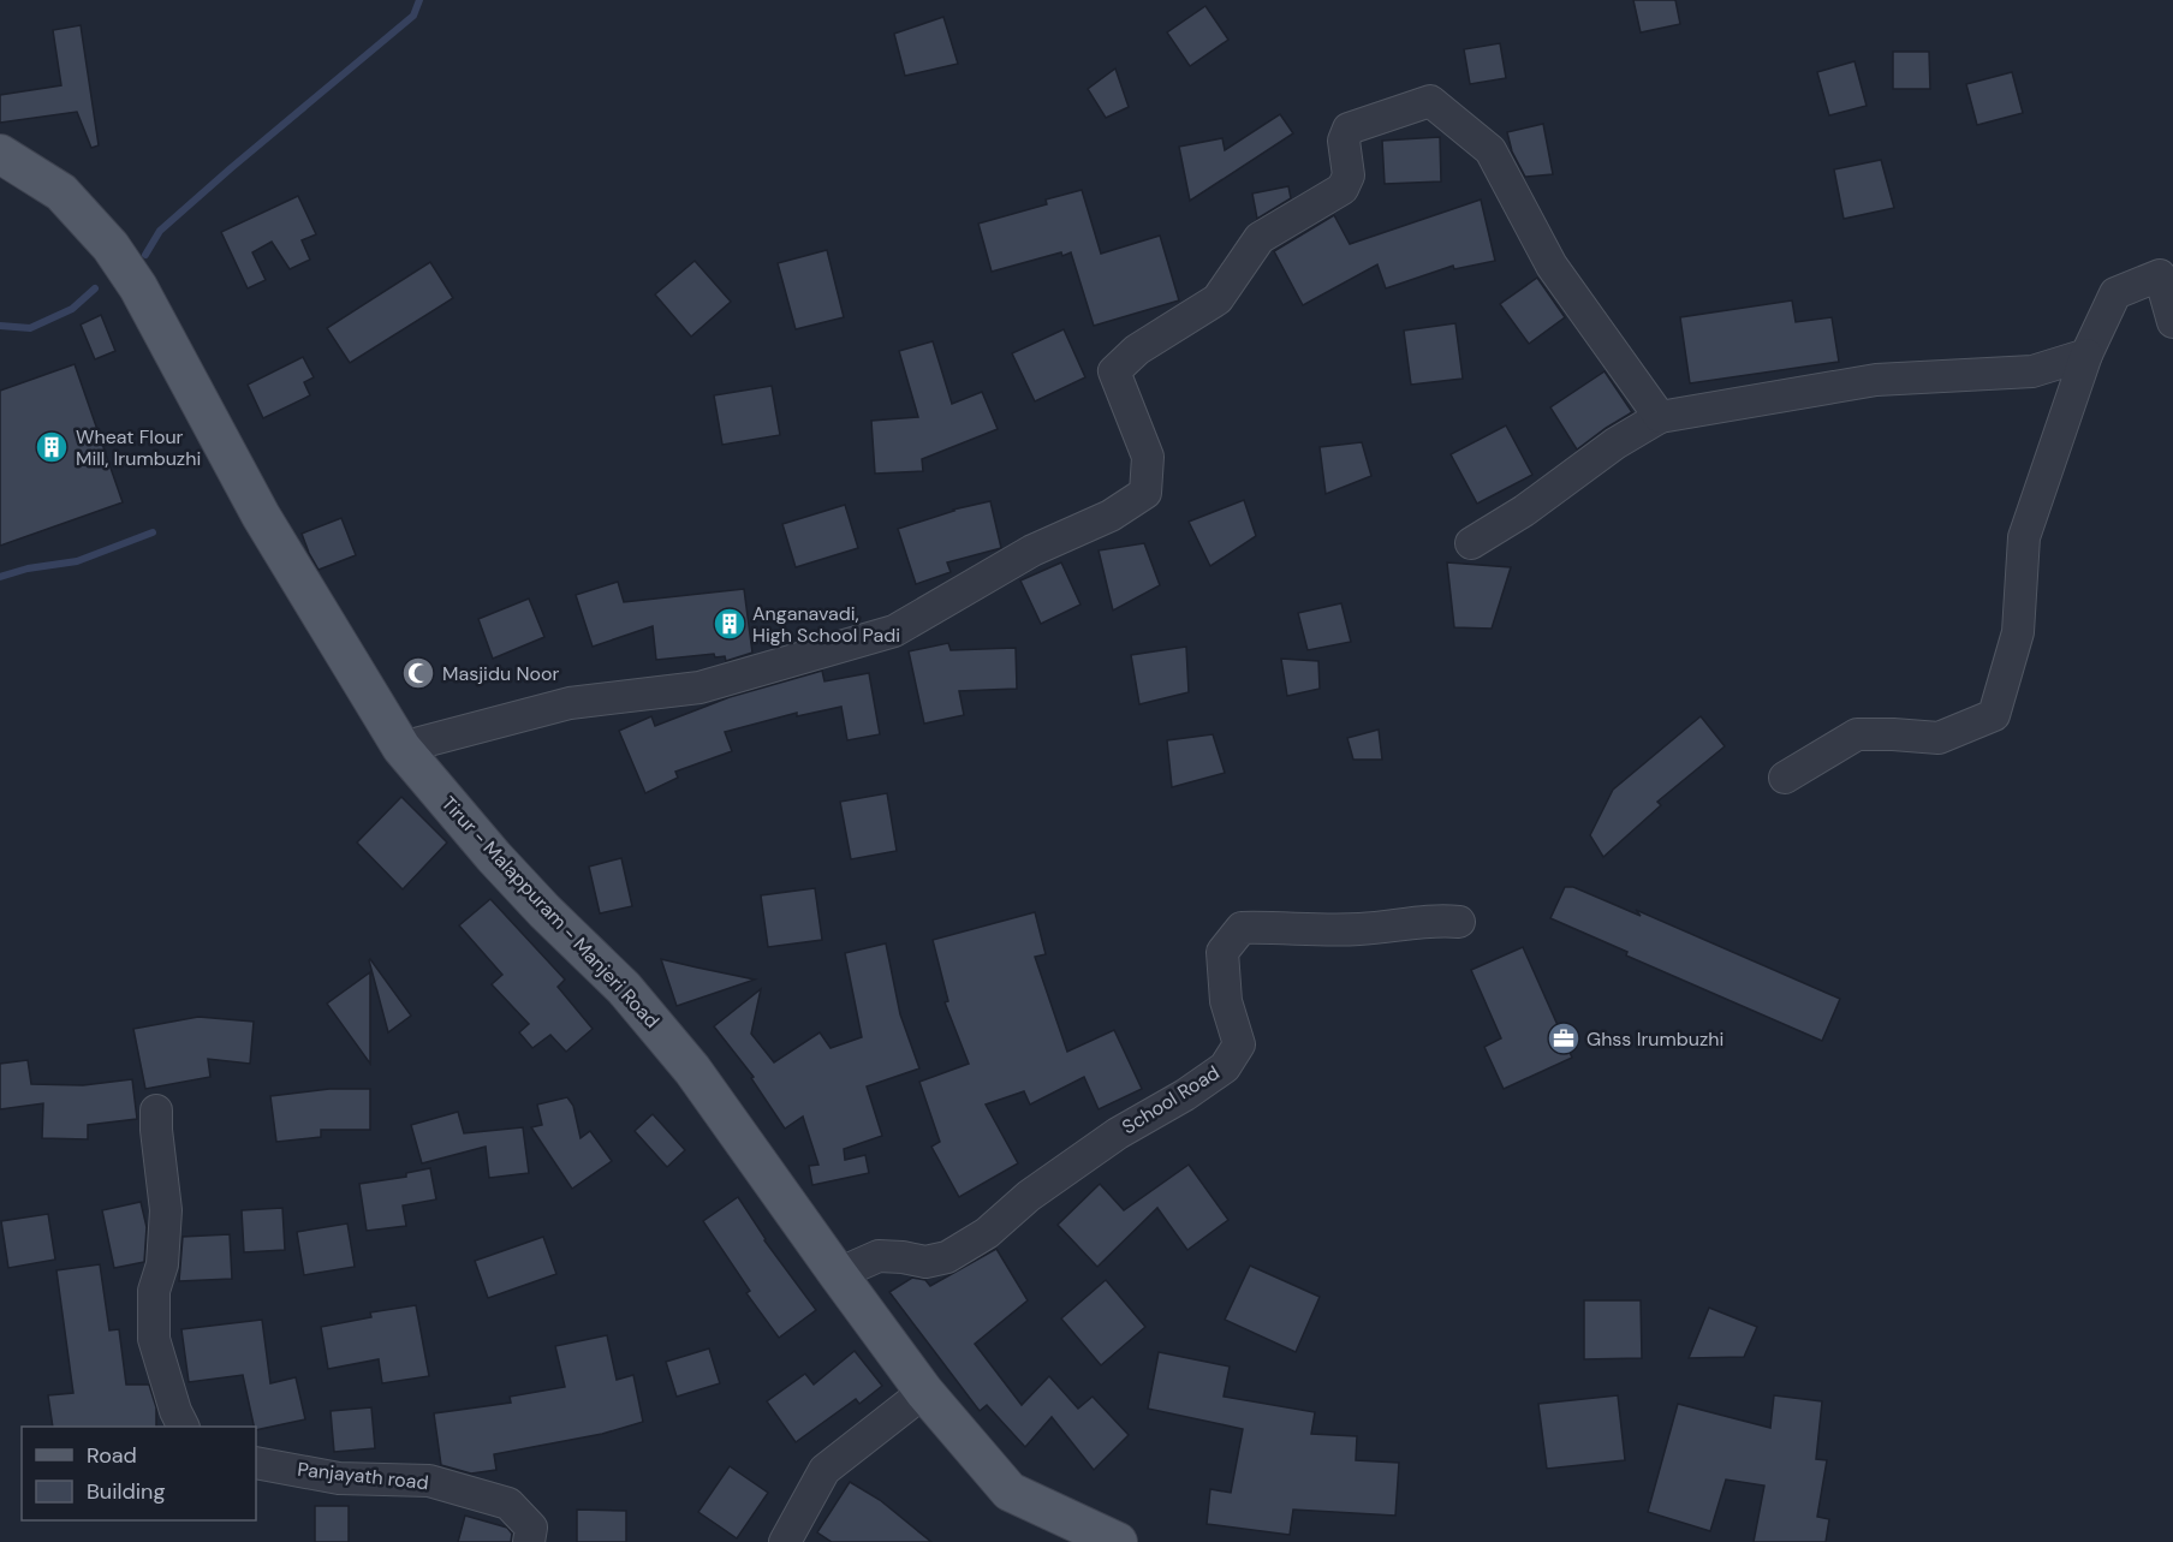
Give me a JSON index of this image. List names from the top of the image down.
{
  "streets": {
    "main road": ["Tirur - Malappuram - Manjeri Road"],
    "street": ["School Road", "Panjayath road"]
  },
  "crossings": [
    ["Tirur - Malappuram - Manjeri Road", "School Road"]
  ],
  "places": {
    "building": ["Wheat Flour Mill, Irumbuzhi", "Anganavadi, High School Padi"],
    "mosque": ["Masjidu Noor"],
    "office": ["Ghss Irumbuzhi"]
  },
  "legend": ["Road", "Building"]
}
